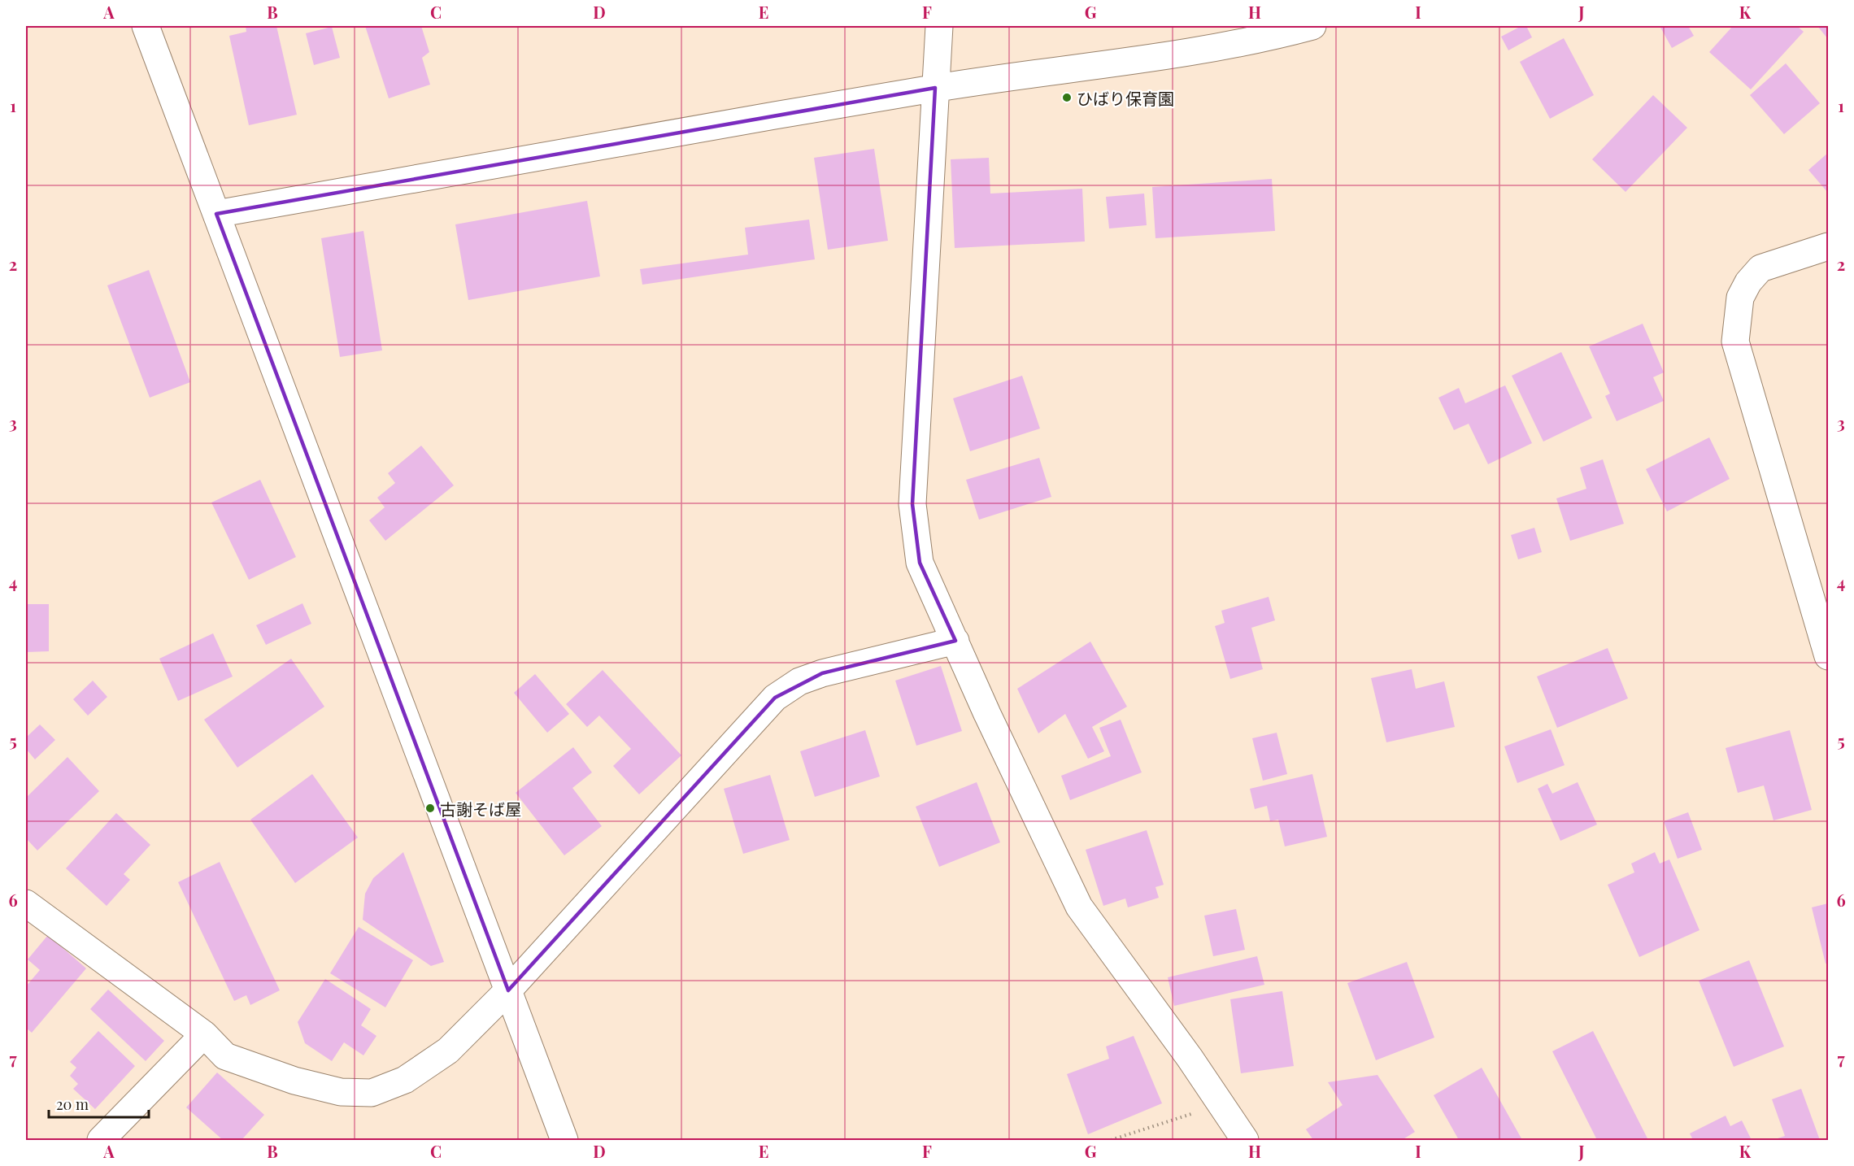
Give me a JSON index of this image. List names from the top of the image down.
{
  "places": ["ひばり保育園", "古謝そば屋"],
  "scale_bar": "20 m",
  "grid": {
    "columns": [
      "A",
      "B",
      "C",
      "D",
      "E",
      "F",
      "G",
      "H",
      "I",
      "J",
      "K"
    ],
    "rows": [
      "1",
      "2",
      "3",
      "4",
      "5",
      "6",
      "7"
    ]
  }
}
